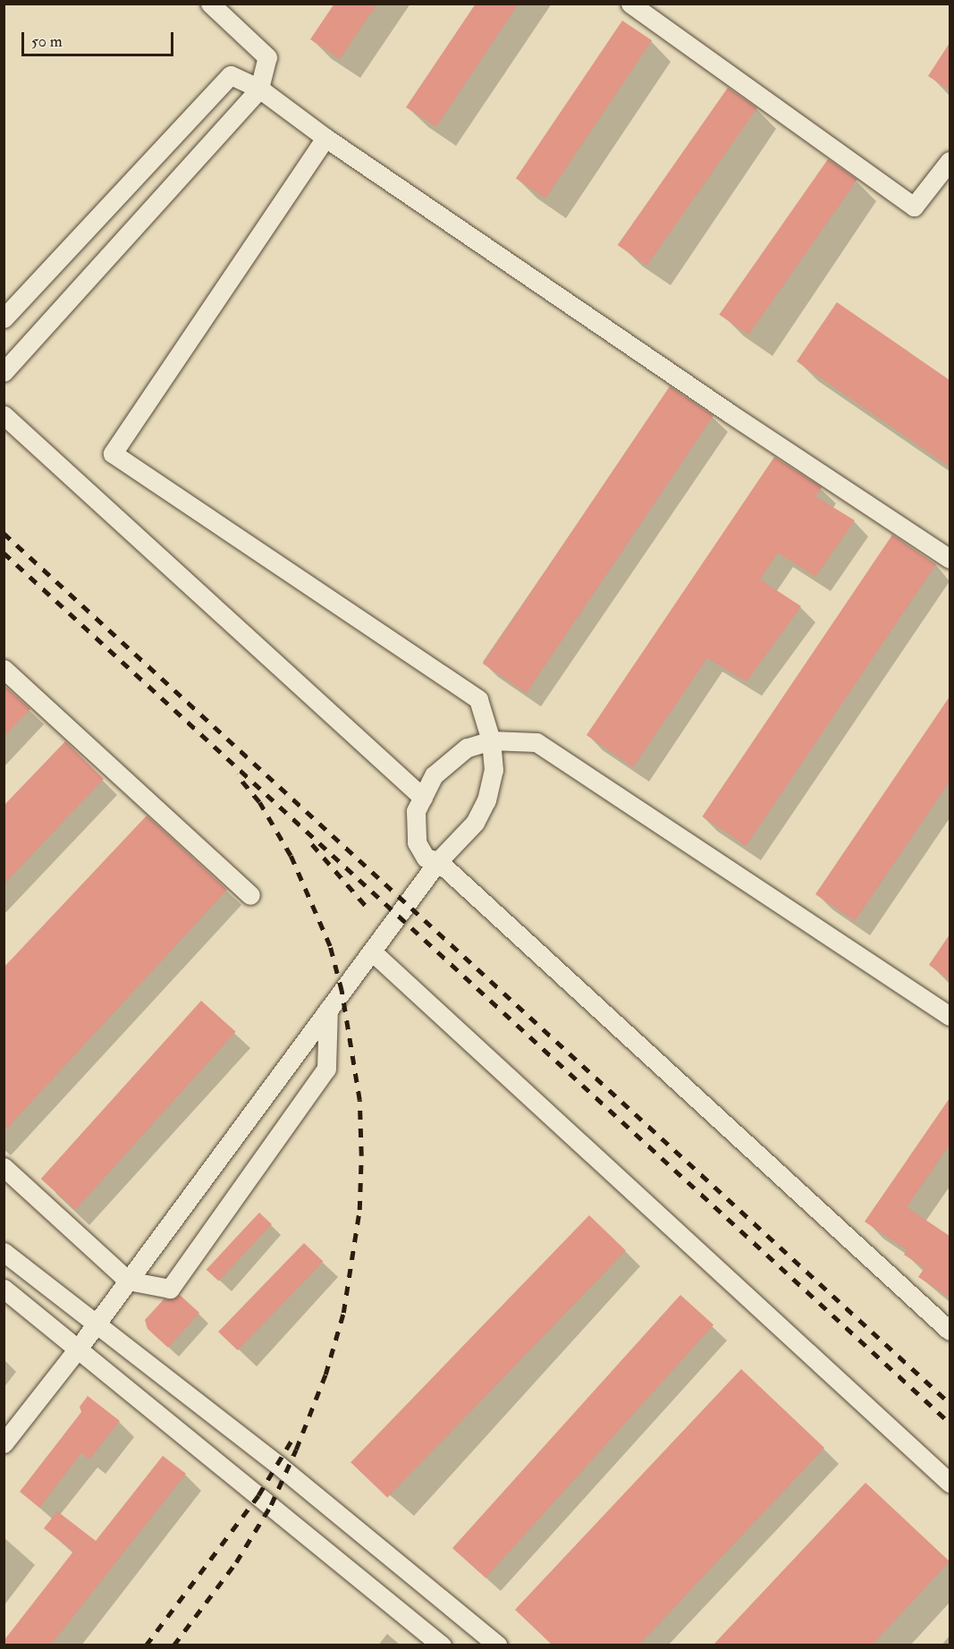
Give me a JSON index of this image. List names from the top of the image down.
{
  "scale_bar": "50 m"
}
